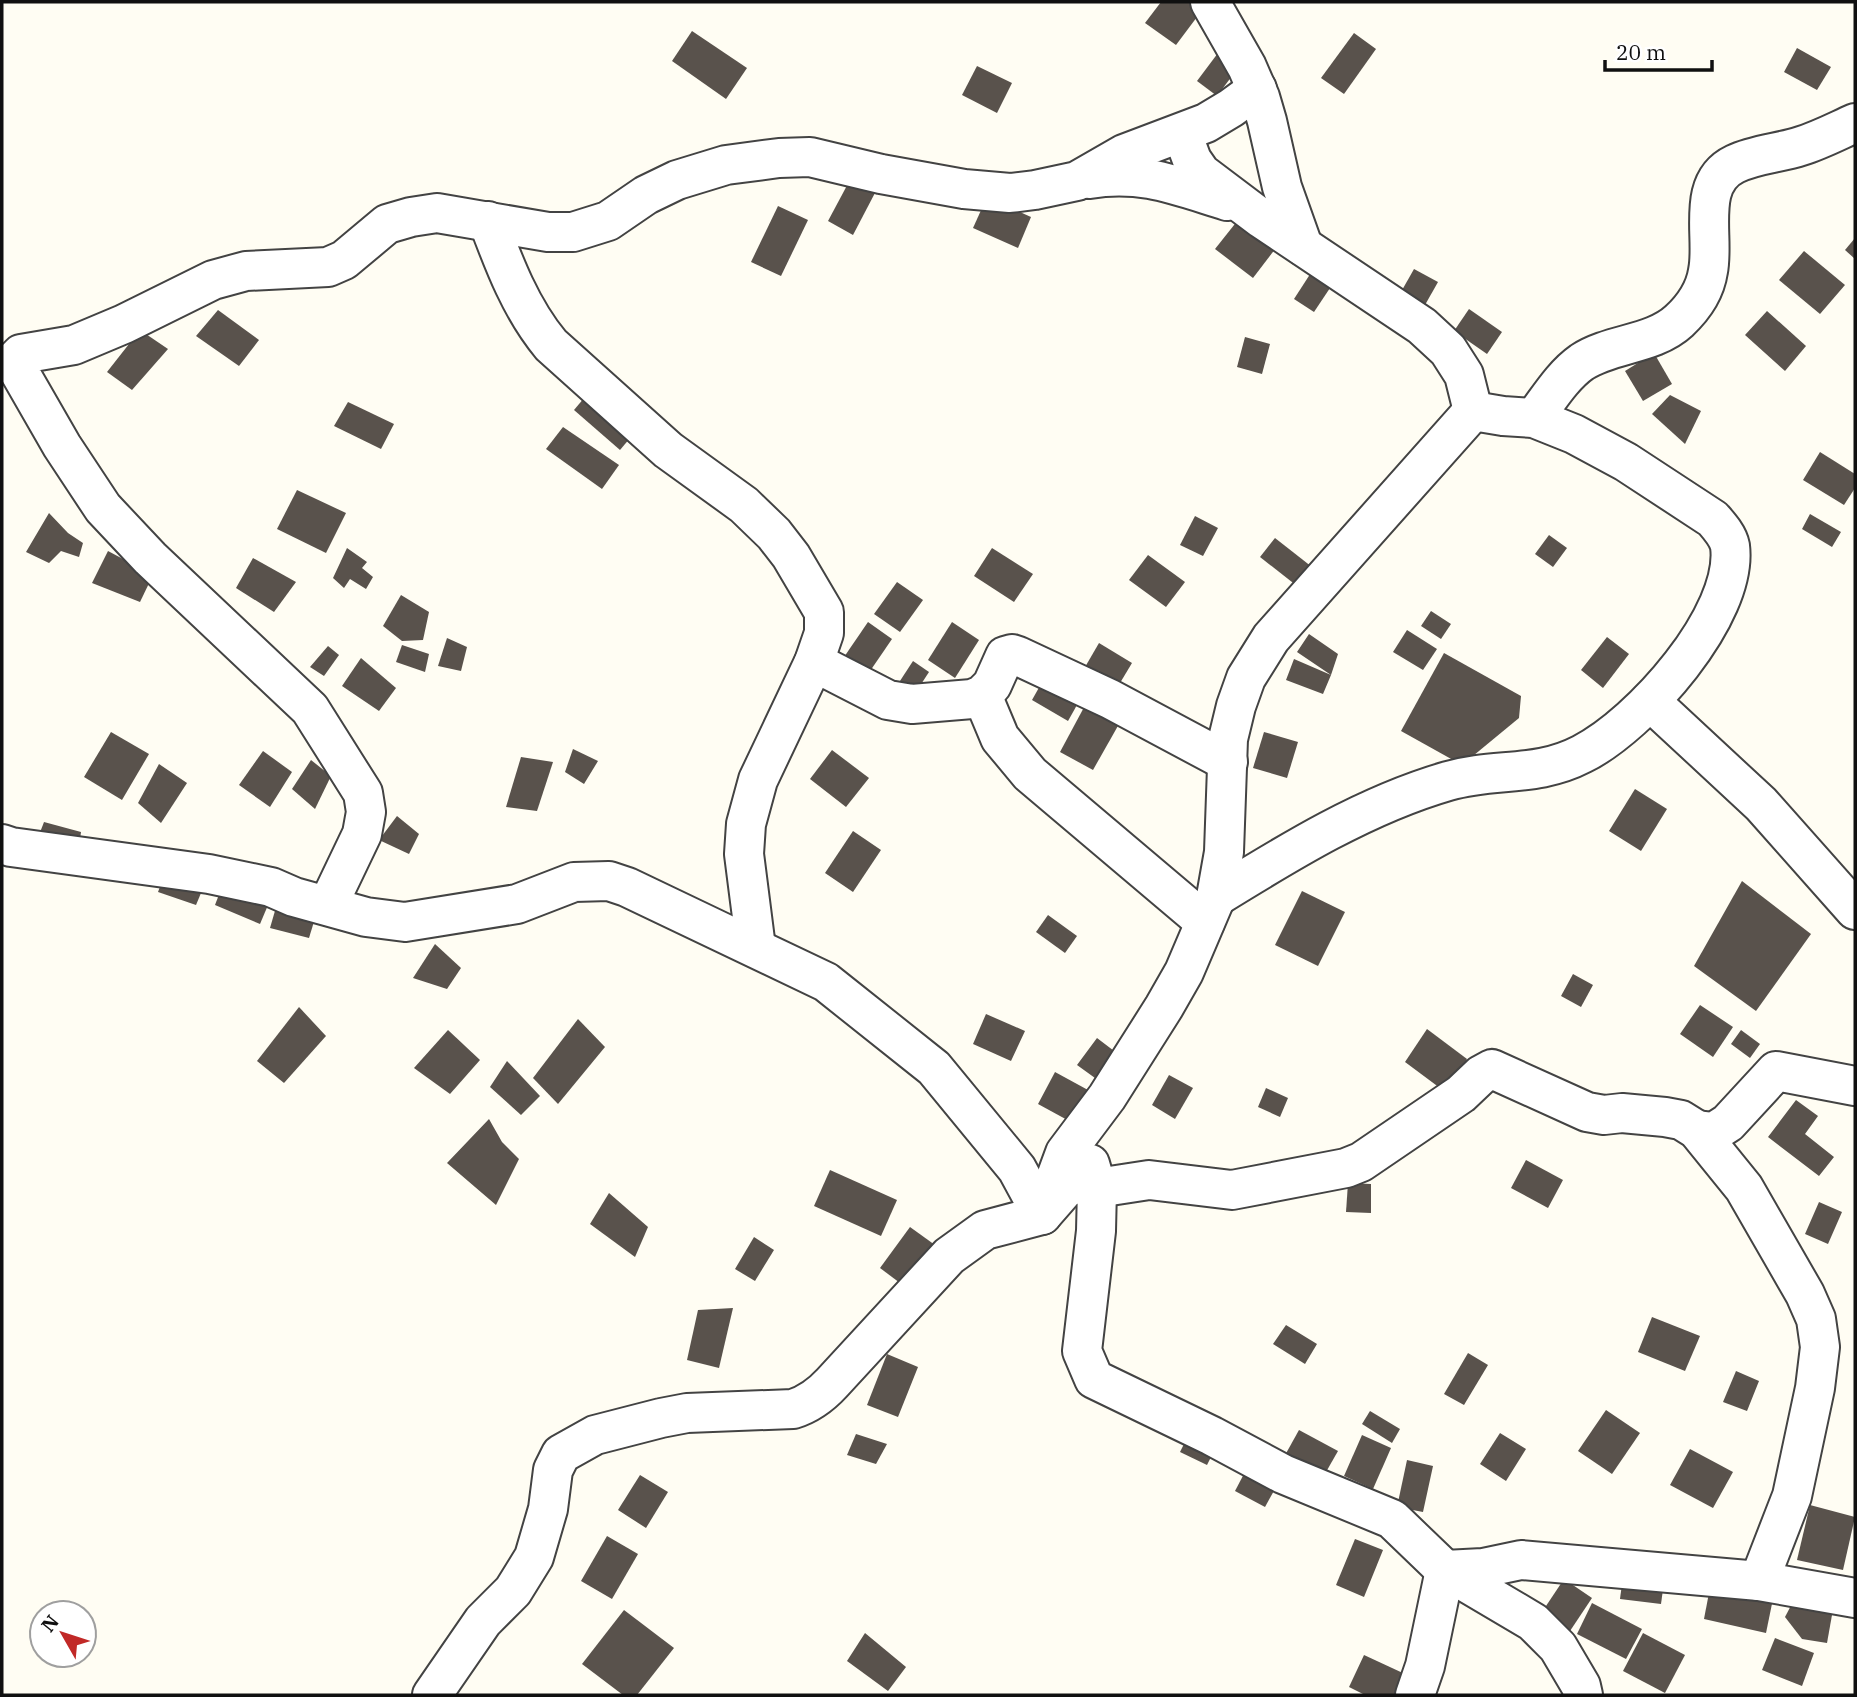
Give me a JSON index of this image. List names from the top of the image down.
{
  "scale_bar": "20 m",
  "north": "top left"
}
